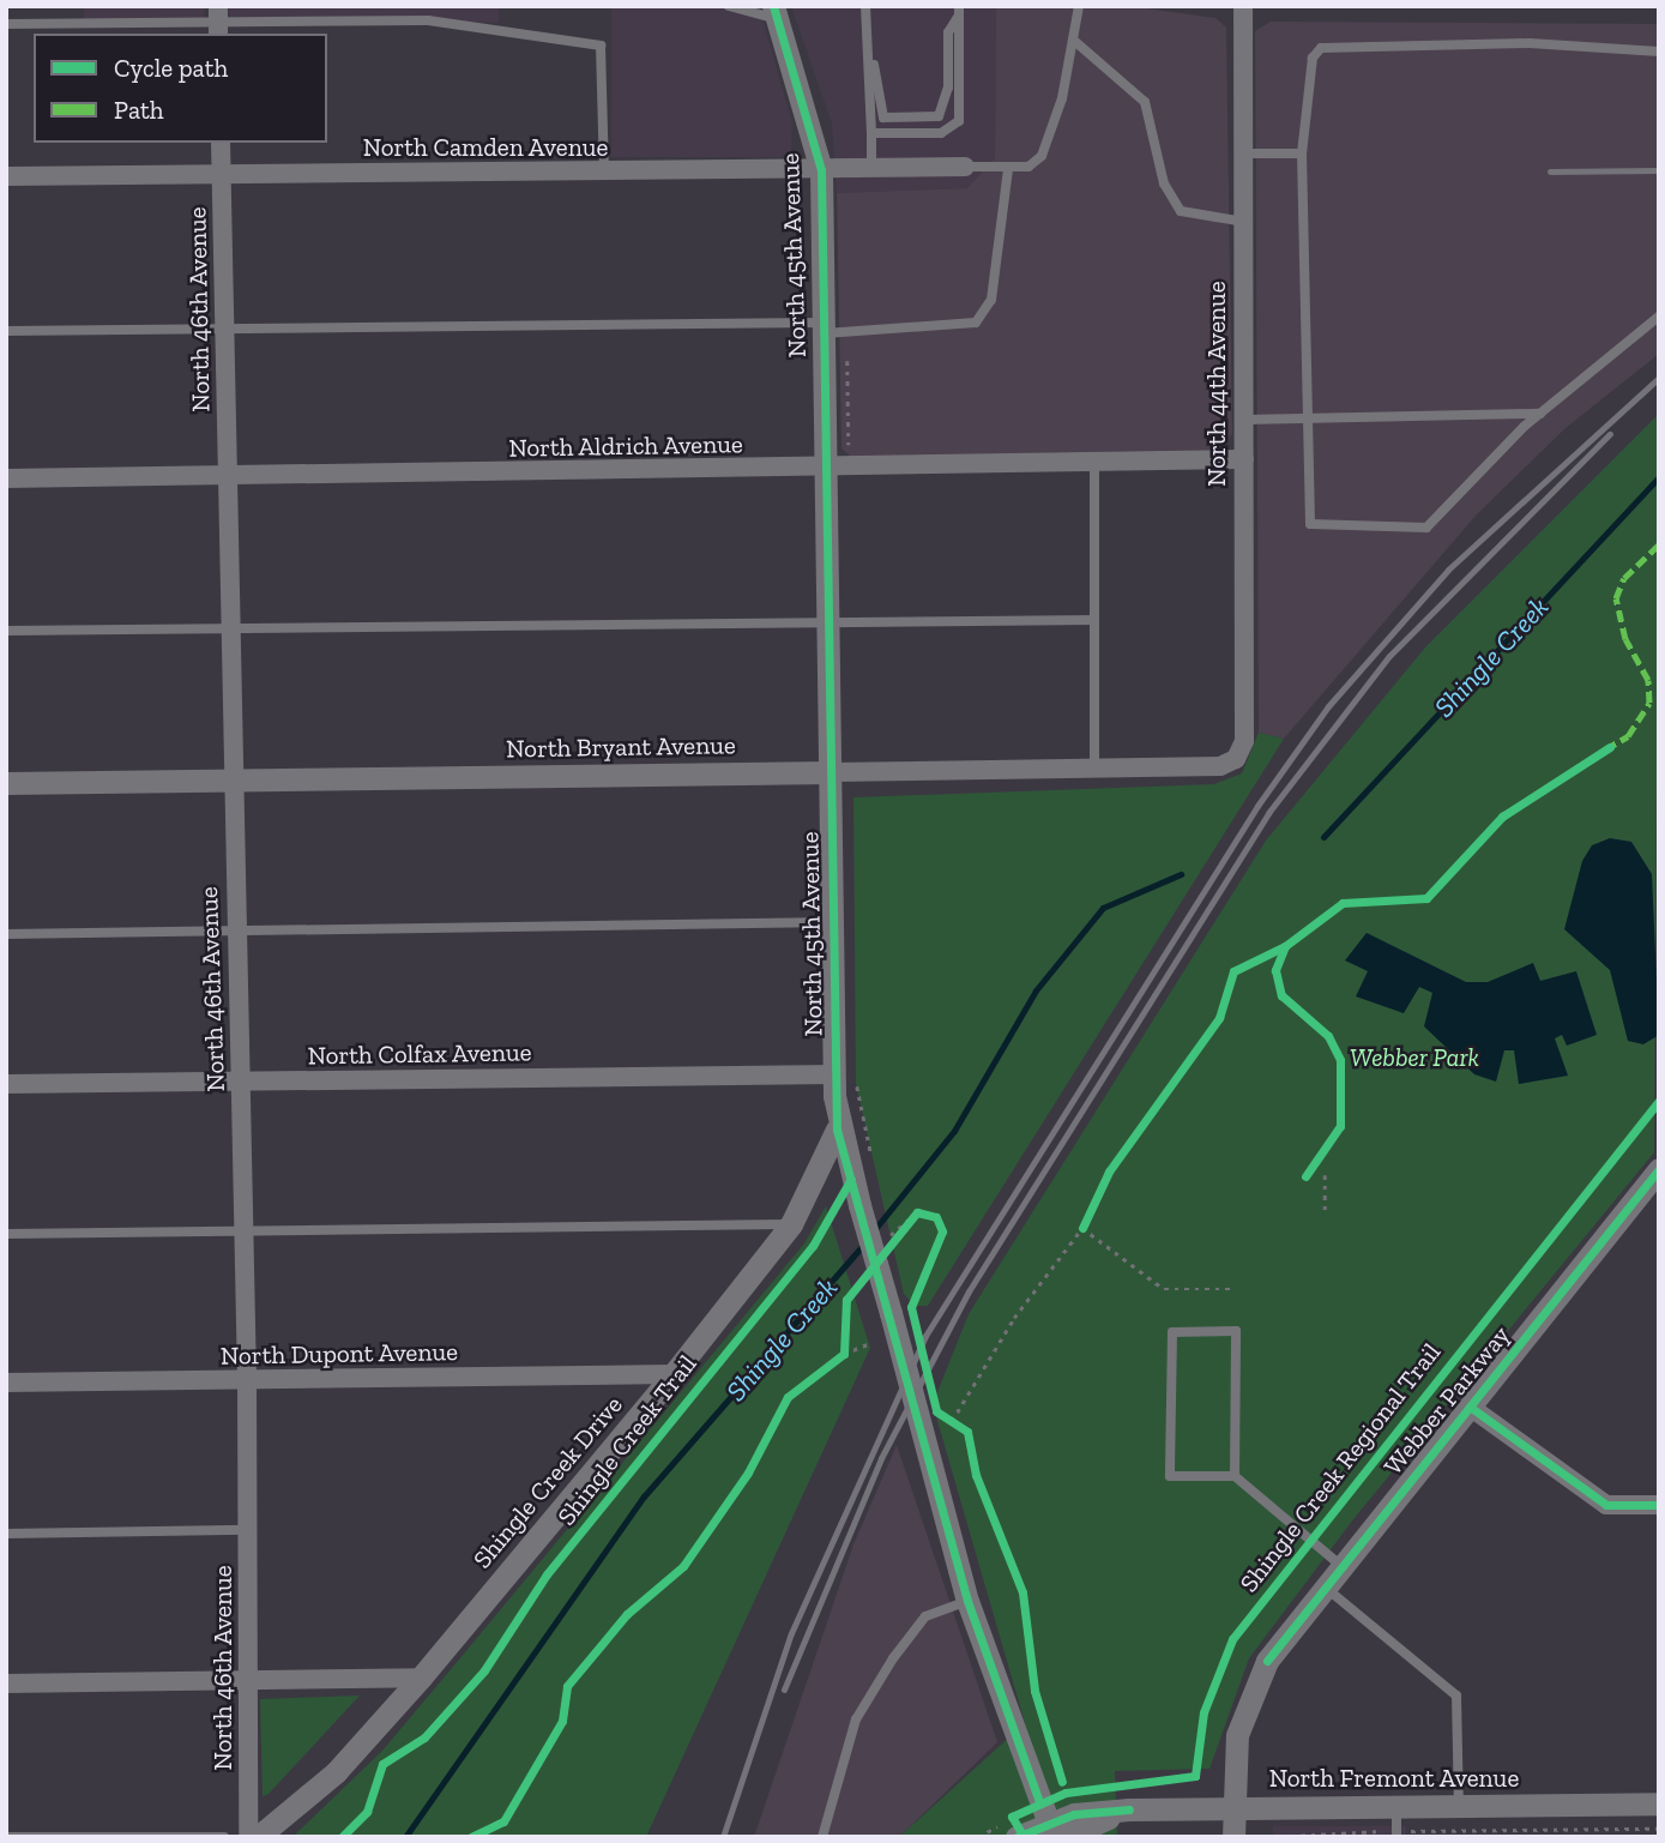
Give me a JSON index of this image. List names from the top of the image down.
{
  "streets": {
    "street": [
      "North Camden Avenue",
      "North 45th Avenue",
      "North 46th Avenue",
      "North 44th Avenue",
      "North Aldrich Avenue",
      "North Bryant Avenue",
      "North Colfax Avenue",
      "North Dupont Avenue",
      "Webber Parkway",
      "Shingle Creek Drive",
      "North Fremont Avenue"
    ],
    "cycle path": ["Shingle Creek Trail", "Shingle Creek Regional Trail"]
  },
  "crossings": [
    ["North Camden Avenue", "North 45th Avenue"],
    ["North Camden Avenue", "North 46th Avenue"],
    ["North 45th Avenue", "North Aldrich Avenue"],
    ["North 45th Avenue", "North Bryant Avenue"],
    ["North 45th Avenue", "North Colfax Avenue"],
    ["North 45th Avenue", "Shingle Creek Drive"],
    ["North 45th Avenue", "North Fremont Avenue"],
    ["North 46th Avenue", "North Aldrich Avenue"],
    ["North 46th Avenue", "North Bryant Avenue"],
    ["North 46th Avenue", "North Colfax Avenue"],
    ["North 46th Avenue", "North Dupont Avenue"],
    ["North 44th Avenue", "North Aldrich Avenue"],
    ["North 44th Avenue", "North Bryant Avenue"],
    ["North Dupont Avenue", "Shingle Creek Drive"],
    ["Webber Parkway", "North Fremont Avenue"]
  ],
  "water": ["Shingle Creek"],
  "parks": ["Webber Park"],
  "legend": ["Cycle path", "Path"]
}
